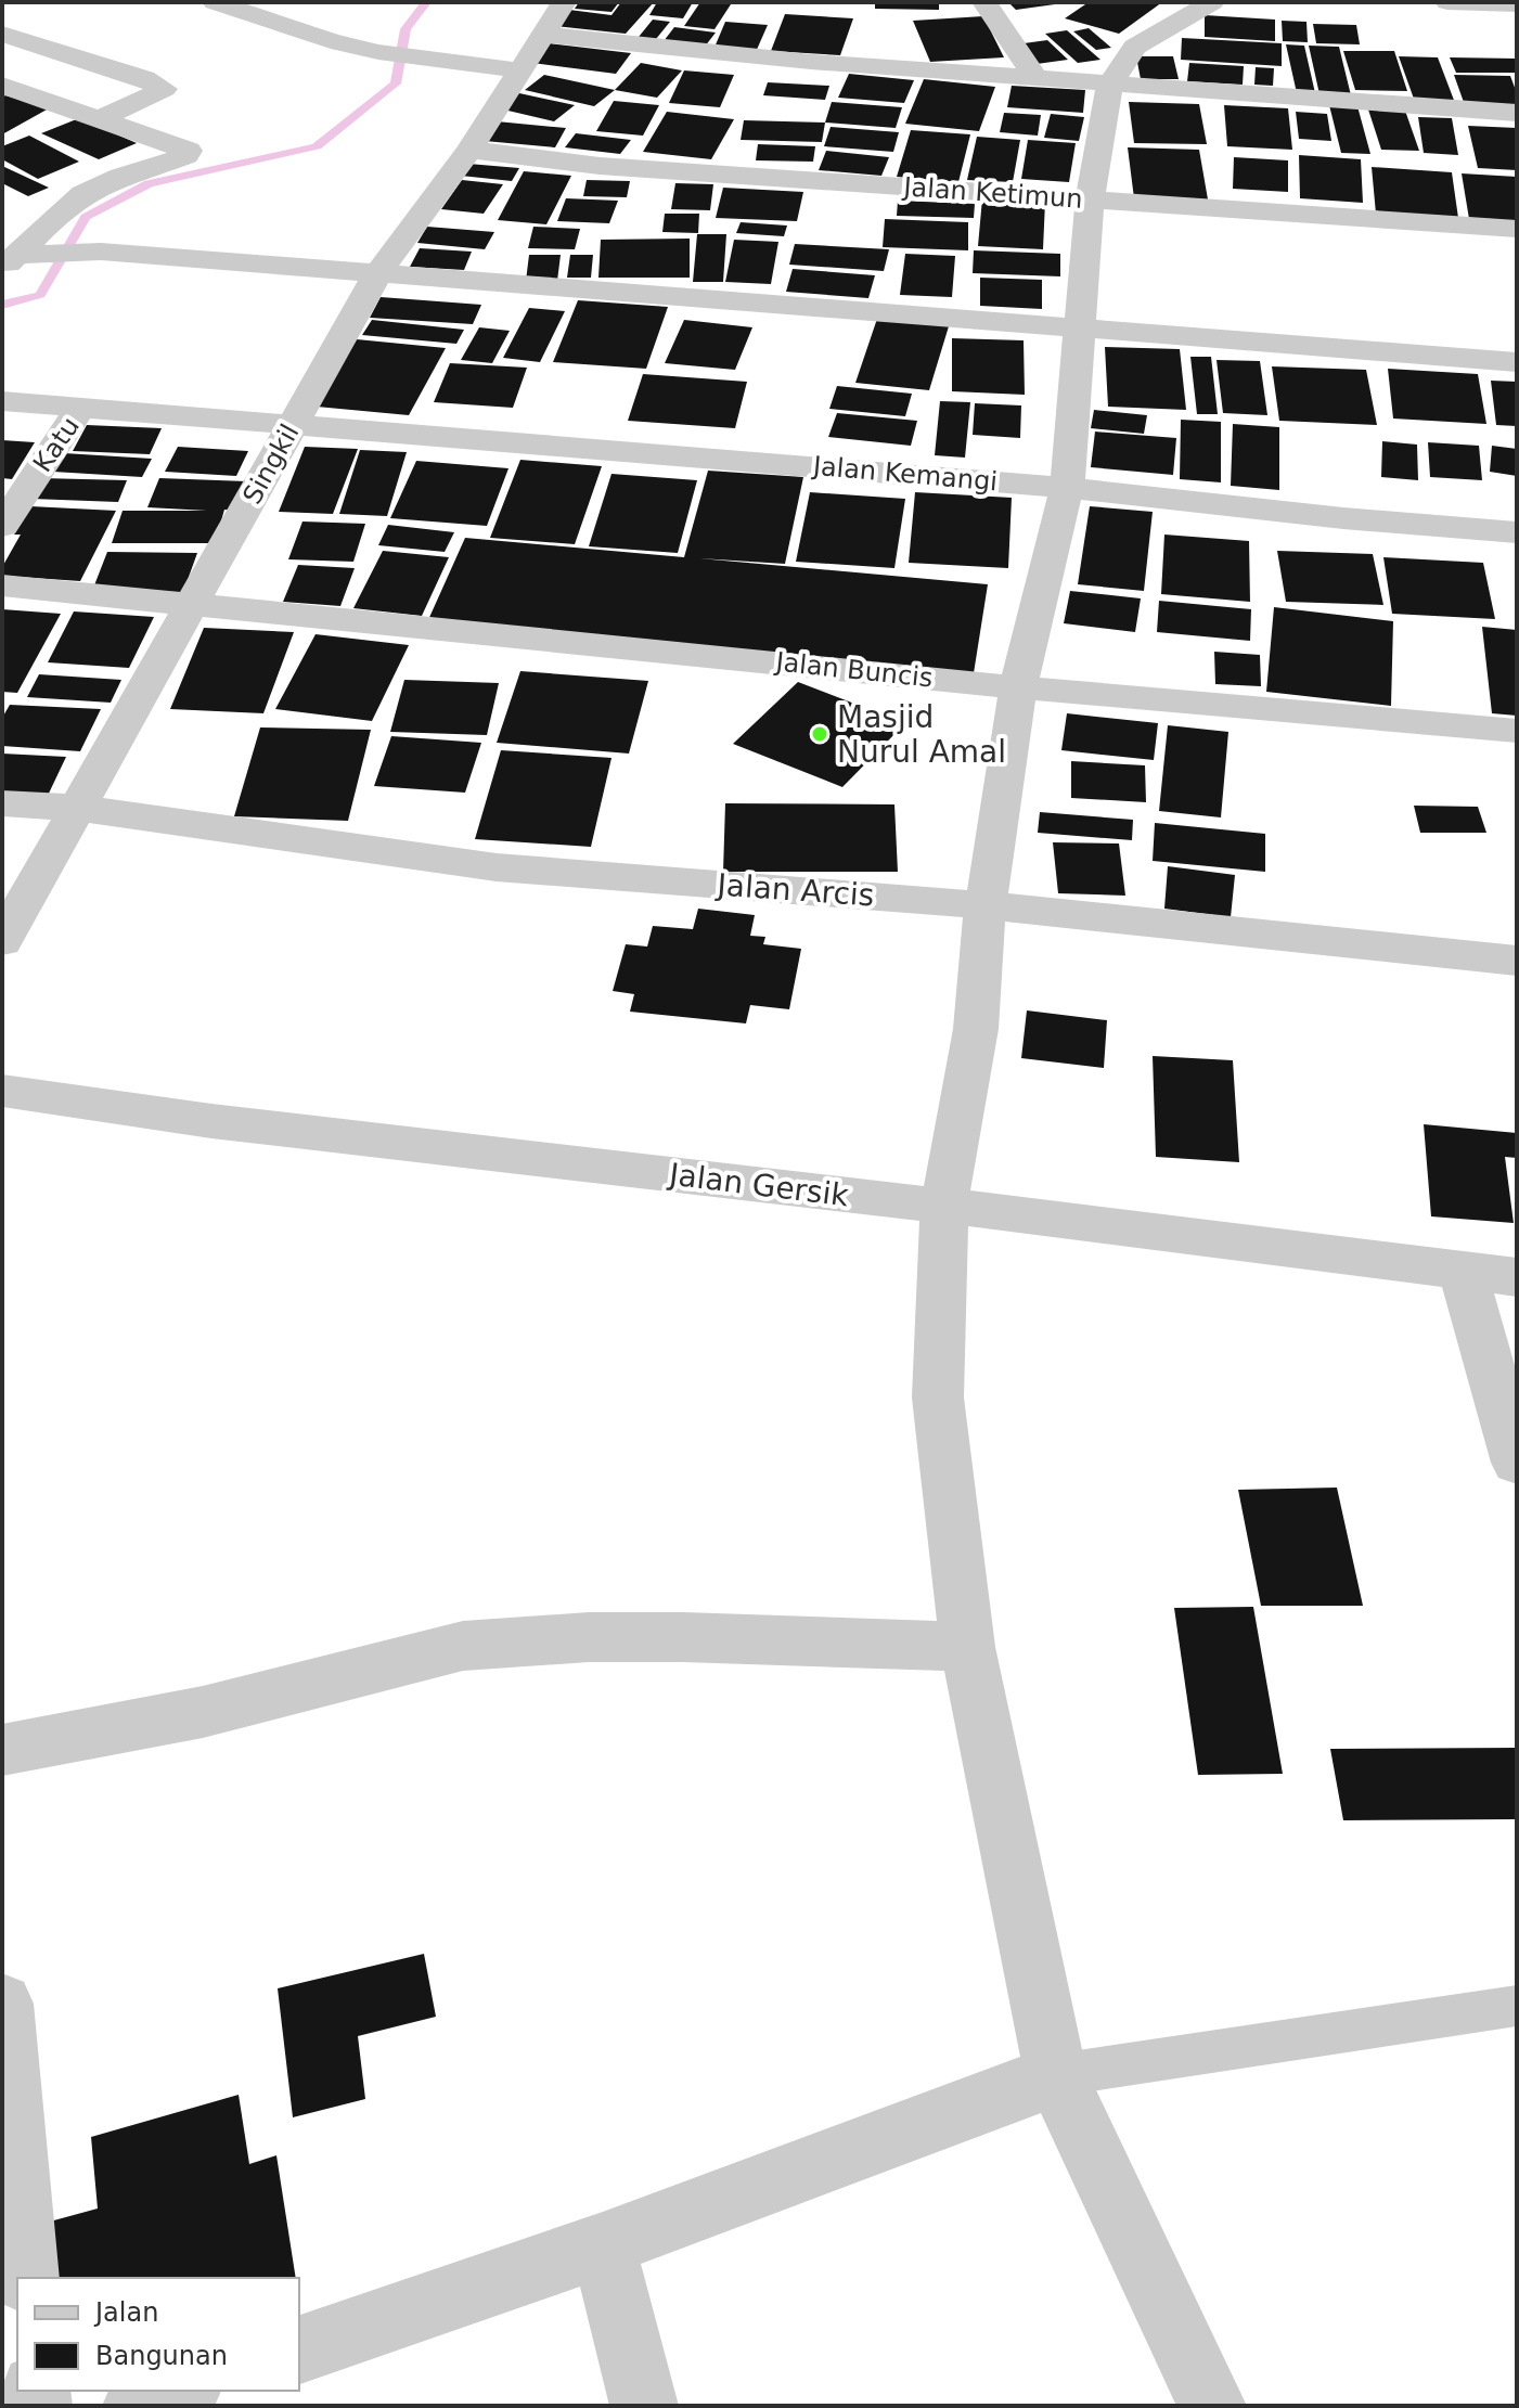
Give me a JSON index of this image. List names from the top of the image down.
{
  "streets": {
    "street": [
      "Jalan Ketimun",
      "Katu",
      "Singkil",
      "Jalan Kemangi",
      "Jalan Buncis",
      "Jalan Arcis",
      "Jalan Gersik"
    ]
  },
  "crossings": [
    ["Jalan Ketimun", "Singkil"],
    ["Katu", "Jalan Kemangi"],
    ["Singkil", "Jalan Kemangi"],
    ["Singkil", "Jalan Buncis"],
    ["Singkil", "Jalan Arcis"]
  ],
  "places": ["Masjid Nurul Amal"],
  "legend": ["Jalan", "Bangunan"]
}
